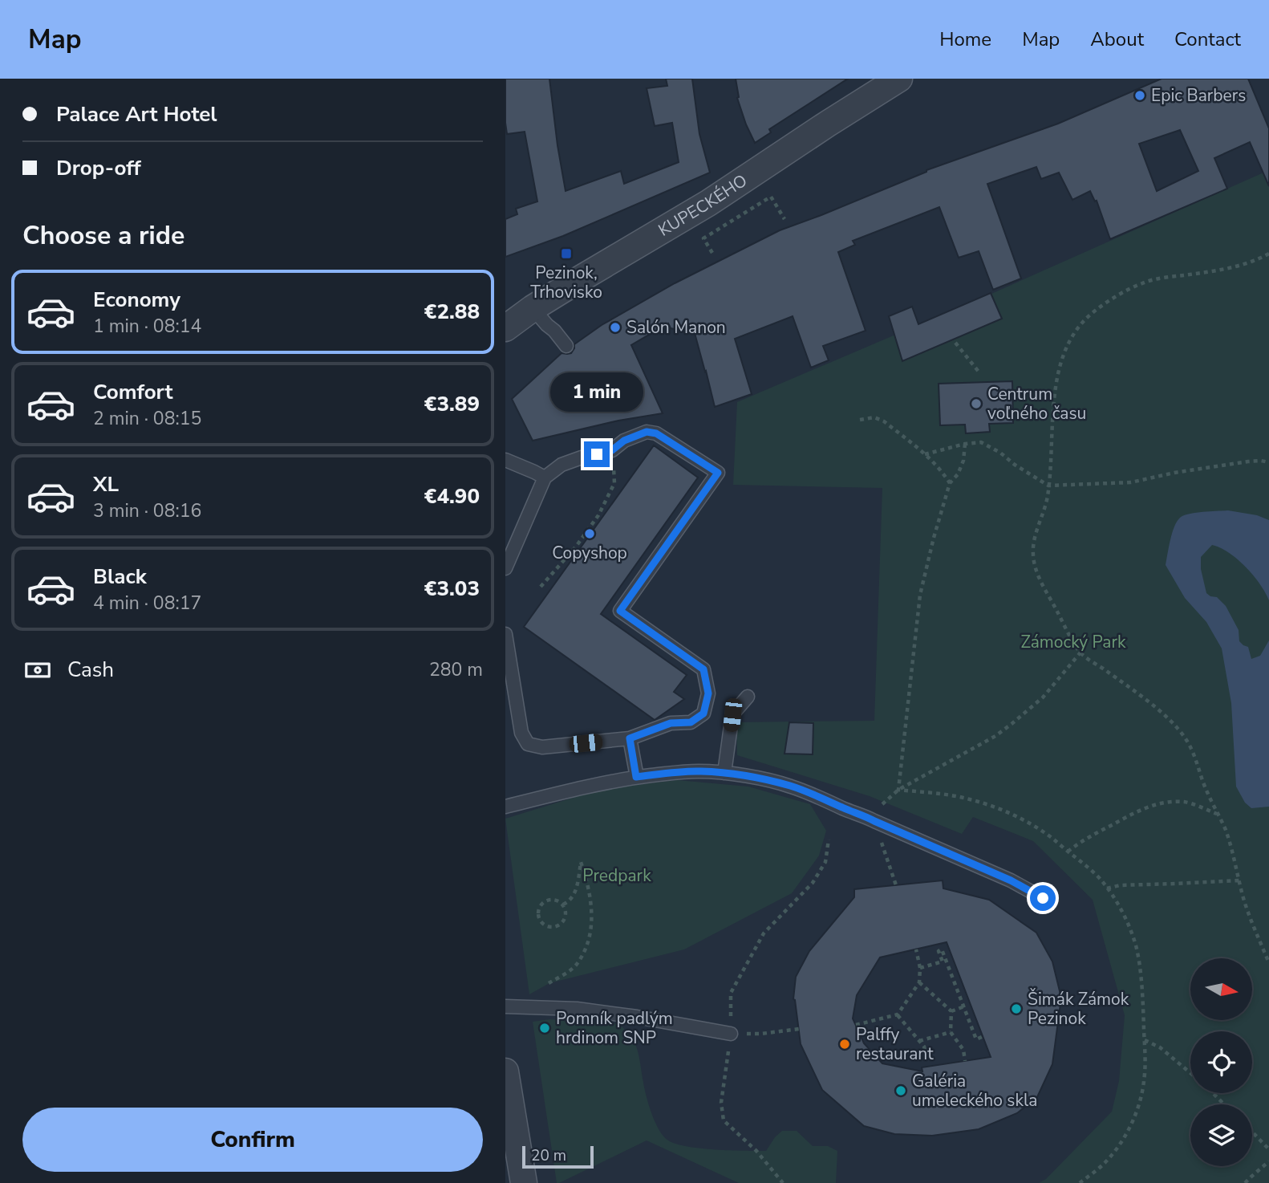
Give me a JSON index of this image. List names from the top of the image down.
{
  "streets": {
    "street": ["KUPECKÉHO"]
  },
  "parks": ["Zámocký Park", "Predpark"],
  "places": {
    "other": [
      "Epic Barbers",
      "Salón Manon",
      "Centrum voľného času",
      "Copyshop",
      "Šimák Zámok Pezinok",
      "Pomník padlým hrdinom SNP",
      "Palffy restaurant",
      "Galéria umeleckého skla"
    ],
    "transit": ["Pezinok, Trhovisko"]
  },
  "scale_bar": "20 m",
  "north": "right",
  "page": {
    "header": "Map",
    "nav": [
      "Home",
      "Map",
      "About",
      "Contact"
    ],
    "banner": ["Palace Art Hotel", "Drop-off"],
    "heading": "Choose a ride",
    "list": [
      {
        "name": "Economy",
        "note": "1 min · 08:14",
        "value": "€2.88"
      },
      {
        "name": "Comfort",
        "note": "2 min · 08:15",
        "value": "€3.89"
      },
      {
        "name": "XL",
        "note": "3 min · 08:16",
        "value": "€4.90"
      },
      {
        "name": "Black",
        "note": "4 min · 08:17",
        "value": "€3.03"
      }
    ],
    "bubble": "1 min",
    "pay": ["Cash", "280 m"],
    "buttons": "Confirm",
    "scale": "20 m"
  }
}
